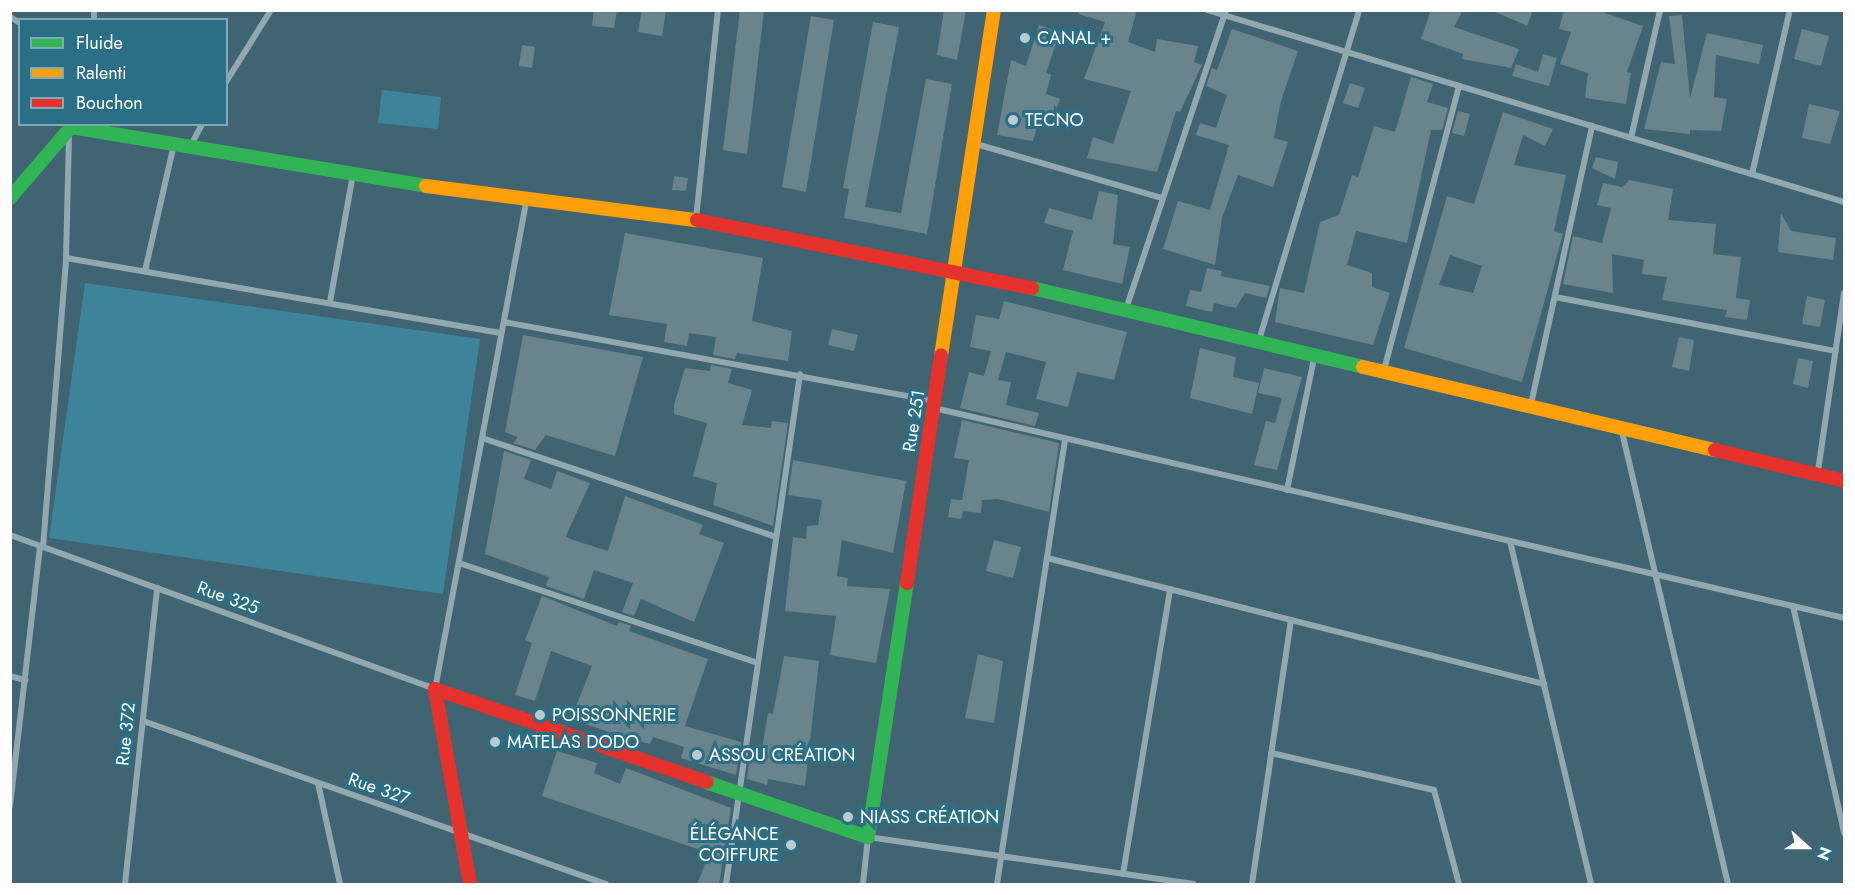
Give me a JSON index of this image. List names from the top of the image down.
{
  "streets": {
    "street": [
      "Rue 251",
      "Rue 325",
      "Rue 372",
      "Rue 327"
    ]
  },
  "crossings": [
    ["Rue 325", "Rue 372"],
    ["Rue 372", "Rue 327"]
  ],
  "places": [
    "CANAL +",
    "TECNO",
    "POISSONNERIE",
    "MATELAS DODO",
    "ASSOU CRÉATION",
    "NIASS CRÉATION",
    "ÉLÉGANCE COIFFURE"
  ],
  "legend": ["Fluide", "Ralenti", "Bouchon"],
  "north": "right"
}
